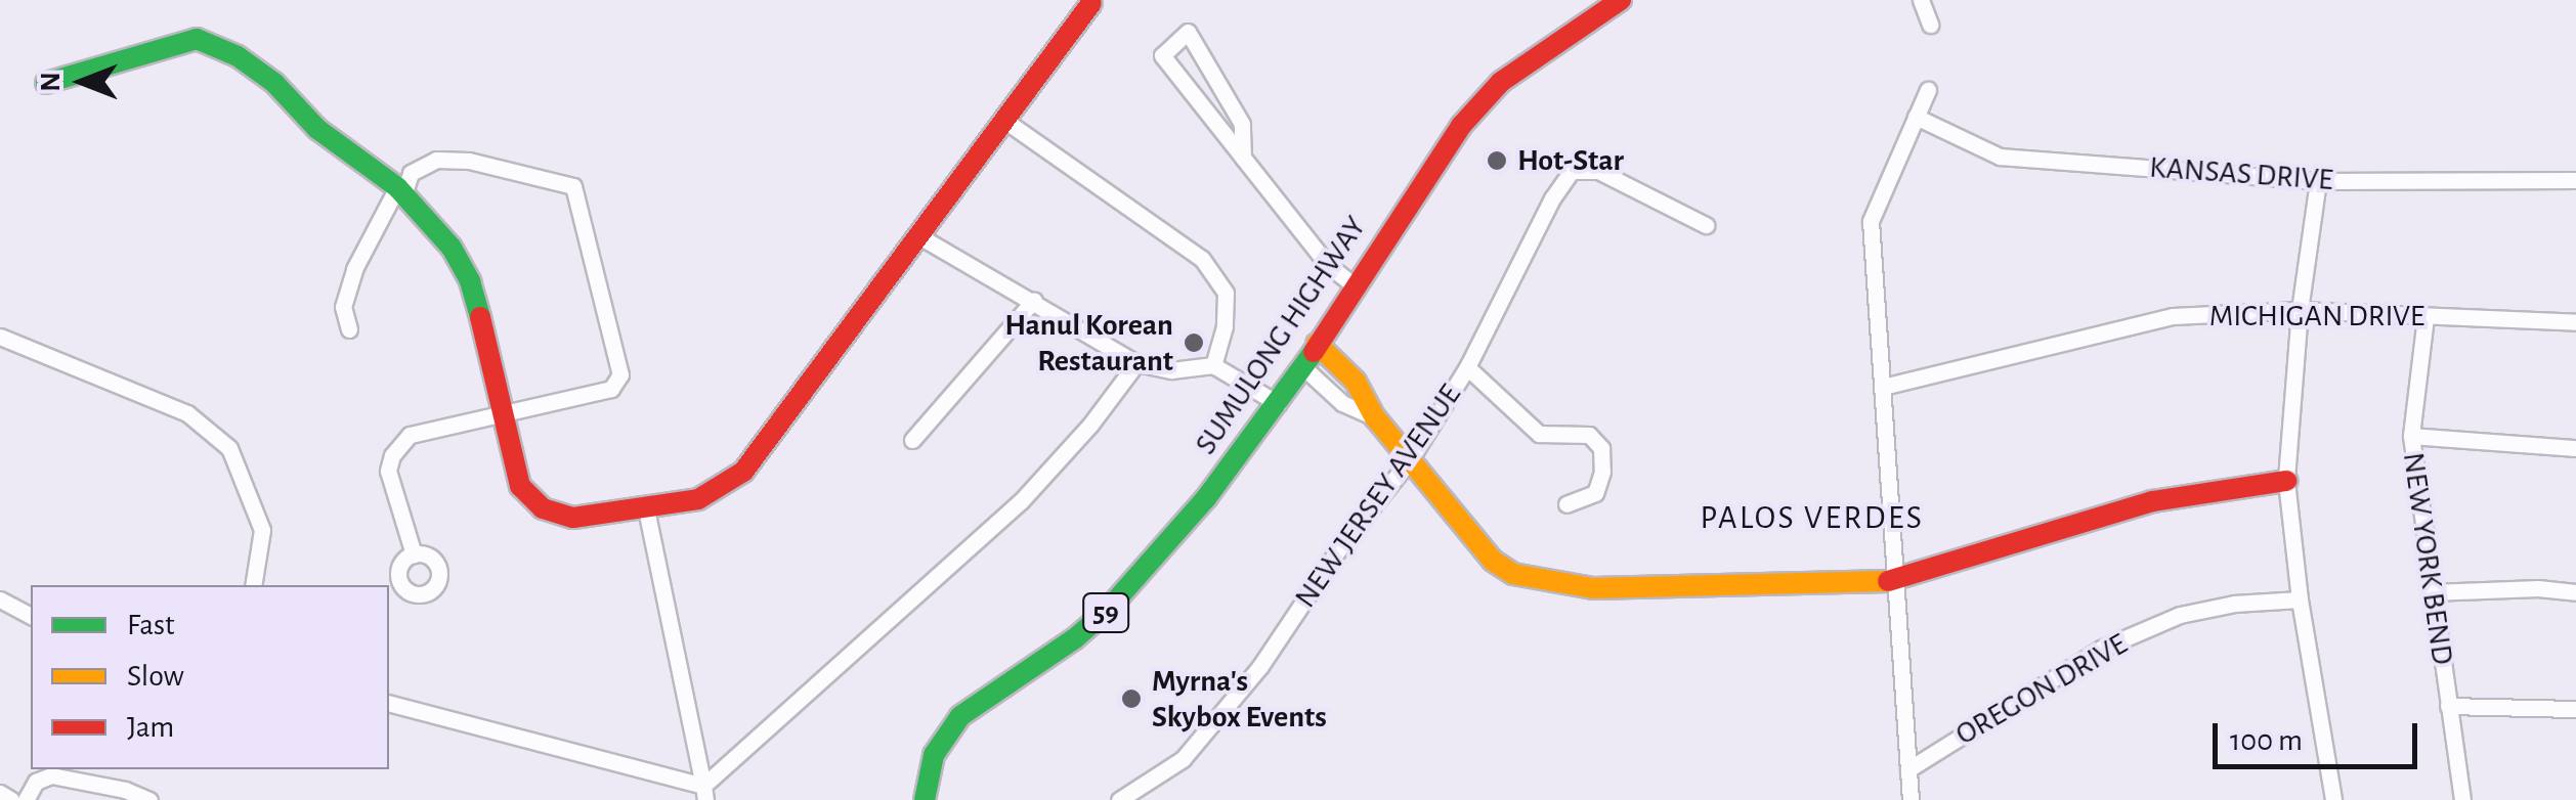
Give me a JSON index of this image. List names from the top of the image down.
{
  "streets": {
    "street": [
      "KANSAS DRIVE",
      "MICHIGAN DRIVE",
      "SUMULONG HIGHWAY",
      "NEW JERSEY AVENUE",
      "NEW YORK BEND",
      "59",
      "OREGON DRIVE"
    ]
  },
  "crossings": [
    ["MICHIGAN DRIVE", "NEW YORK BEND"]
  ],
  "districts": ["PALOS VERDES"],
  "places": ["Hot-Star", "Hanul Korean Restaurant", "Myrna's Skybox Events"],
  "legend": ["Fast", "Slow", "Jam"],
  "scale_bar": "100 m",
  "north": "left"
}
